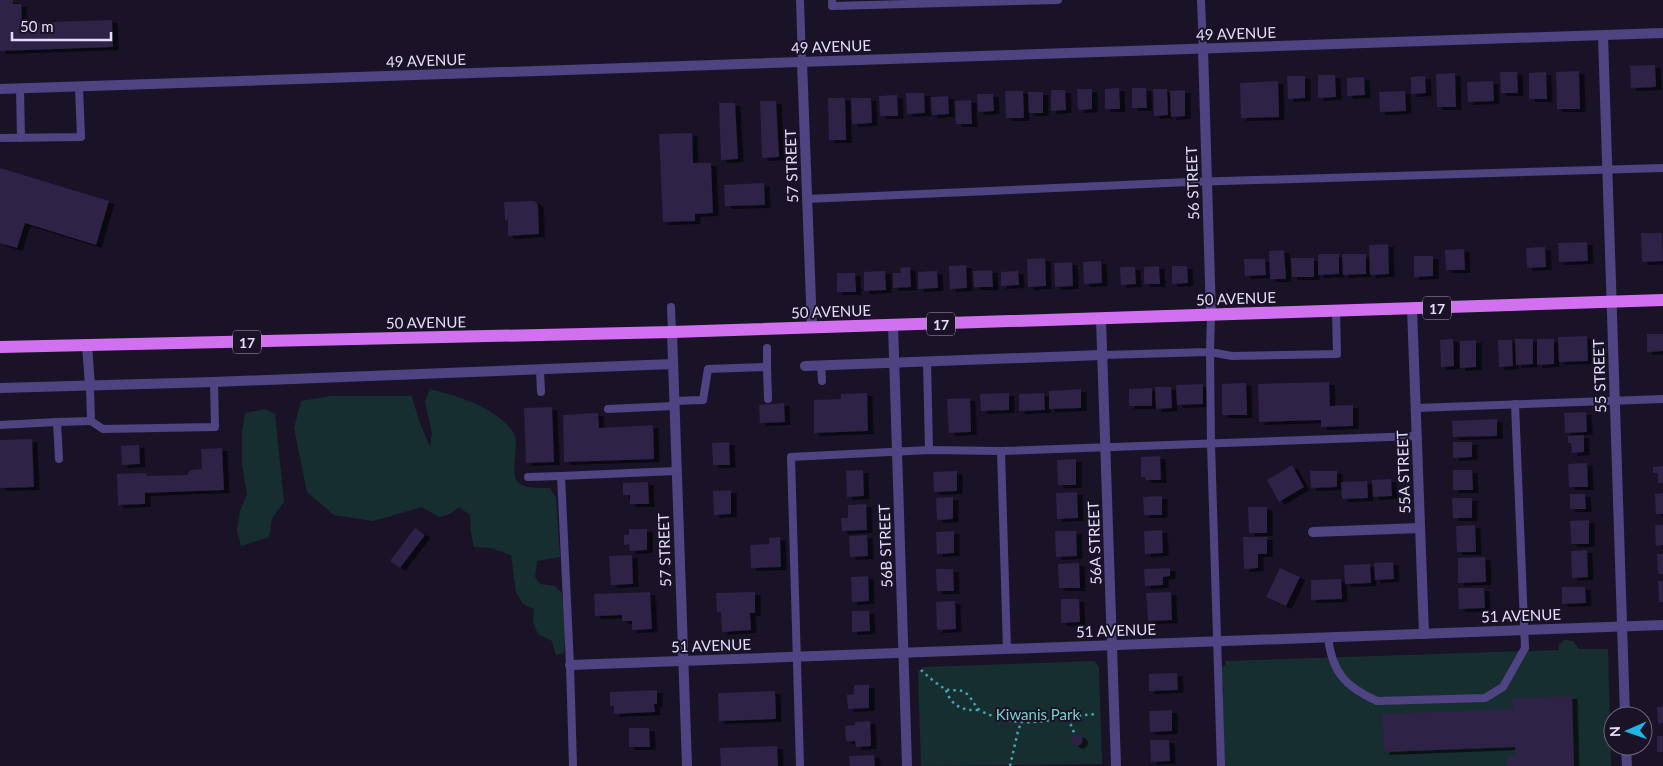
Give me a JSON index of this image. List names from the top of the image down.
{
  "streets": {
    "main road": ["50 AVENUE", "17"],
    "street": [
      "49 AVENUE",
      "57 STREET",
      "56 STREET",
      "55 STREET",
      "55A STREET",
      "56A STREET",
      "56B STREET",
      "51 AVENUE"
    ]
  },
  "crossings": [
    ["49 AVENUE", "57 STREET"],
    ["49 AVENUE", "56 STREET"],
    ["49 AVENUE", "55 STREET"],
    ["57 STREET", "50 AVENUE"],
    ["57 STREET", "51 AVENUE"],
    ["56 STREET", "50 AVENUE"],
    ["50 AVENUE", "55 STREET"],
    ["50 AVENUE", "55A STREET"],
    ["50 AVENUE", "56A STREET"],
    ["50 AVENUE", "56B STREET"],
    ["55 STREET", "51 AVENUE"],
    ["55A STREET", "51 AVENUE"],
    ["56A STREET", "51 AVENUE"],
    ["56B STREET", "51 AVENUE"]
  ],
  "parks": ["Kiwanis Park"],
  "scale_bar": "50 m",
  "north": "left"
}
